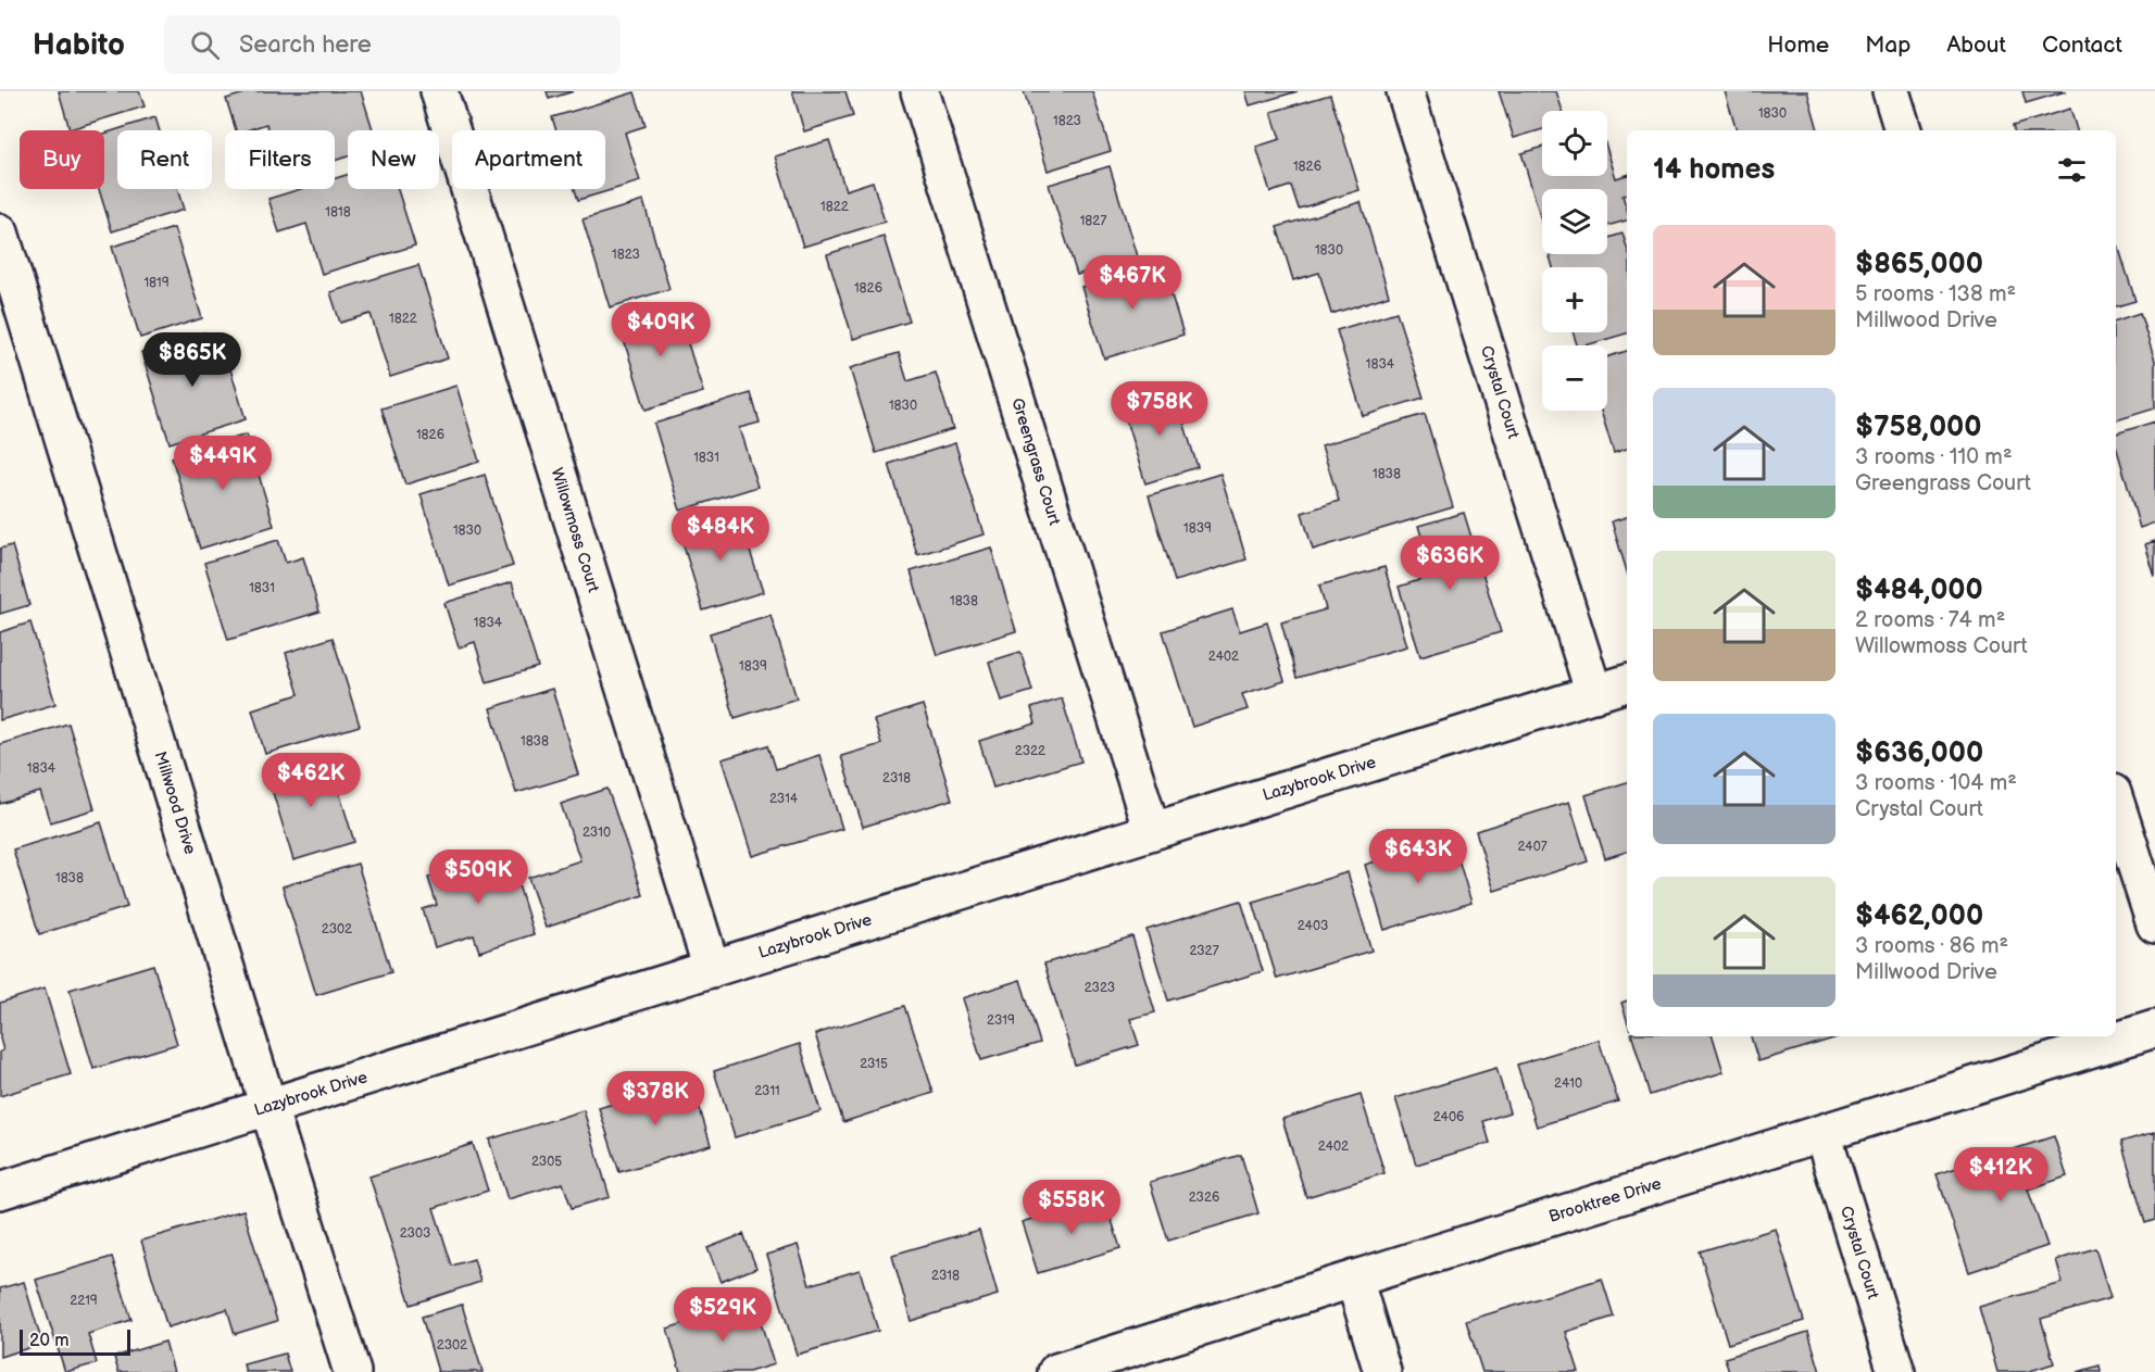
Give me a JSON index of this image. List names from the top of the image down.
{
  "streets": {
    "street": [
      "Crystal Court",
      "Greengrass Court",
      "Willowmoss Court",
      "Lazybrook Drive",
      "Millwood Drive",
      "Brooktree Drive"
    ]
  },
  "crossings": [
    ["Crystal Court", "Lazybrook Drive"],
    ["Crystal Court", "Brooktree Drive"],
    ["Greengrass Court", "Lazybrook Drive"],
    ["Willowmoss Court", "Lazybrook Drive"],
    ["Lazybrook Drive", "Millwood Drive"]
  ],
  "house_numbers": [
    "1830",
    "1823",
    "1826",
    "1822",
    "1818",
    "1827",
    "1830",
    "1823",
    "1819",
    "1826",
    "1822",
    "1834",
    "1830",
    "1826",
    "1831",
    "1838",
    "1839",
    "1830",
    "1831",
    "1838",
    "1834",
    "2402",
    "1839",
    "1838",
    "2322",
    "1834",
    "2318",
    "2314",
    "2310",
    "2407",
    "1838",
    "2403",
    "2302",
    "2327",
    "2323",
    "2319",
    "2315",
    "2410",
    "2311",
    "2406",
    "2402",
    "2305",
    "2326",
    "2303",
    "2318",
    "2219",
    "2302"
  ],
  "scale_bar": "20 m",
  "page": {
    "header": "Habito",
    "search": "Search here",
    "nav": [
      "Home",
      "Map",
      "About",
      "Contact"
    ],
    "map_buttons": ["+", "−"],
    "chip": [
      "Buy",
      "Rent",
      "Filters",
      "New",
      "Apartment"
    ],
    "heading": "14 homes",
    "list": [
      {
        "name": "$865,000",
        "note": "5 rooms · 138 m² · Millwood Drive"
      },
      {
        "name": "$758,000",
        "note": "3 rooms · 110 m² · Greengrass Court"
      },
      {
        "name": "$484,000",
        "note": "2 rooms · 74 m² · Willowmoss Court"
      },
      {
        "name": "$636,000",
        "note": "3 rooms · 104 m² · Crystal Court"
      },
      {
        "name": "$462,000",
        "note": "3 rooms · 86 m² · Millwood Drive"
      }
    ],
    "price": [
      "$467K",
      "$409K",
      "$865K",
      "$758K",
      "$449K",
      "$484K",
      "$636K",
      "$462K",
      "$643K",
      "$509K",
      "$378K",
      "$412K",
      "$558K",
      "$529K"
    ],
    "scale": "20 m"
  }
}
